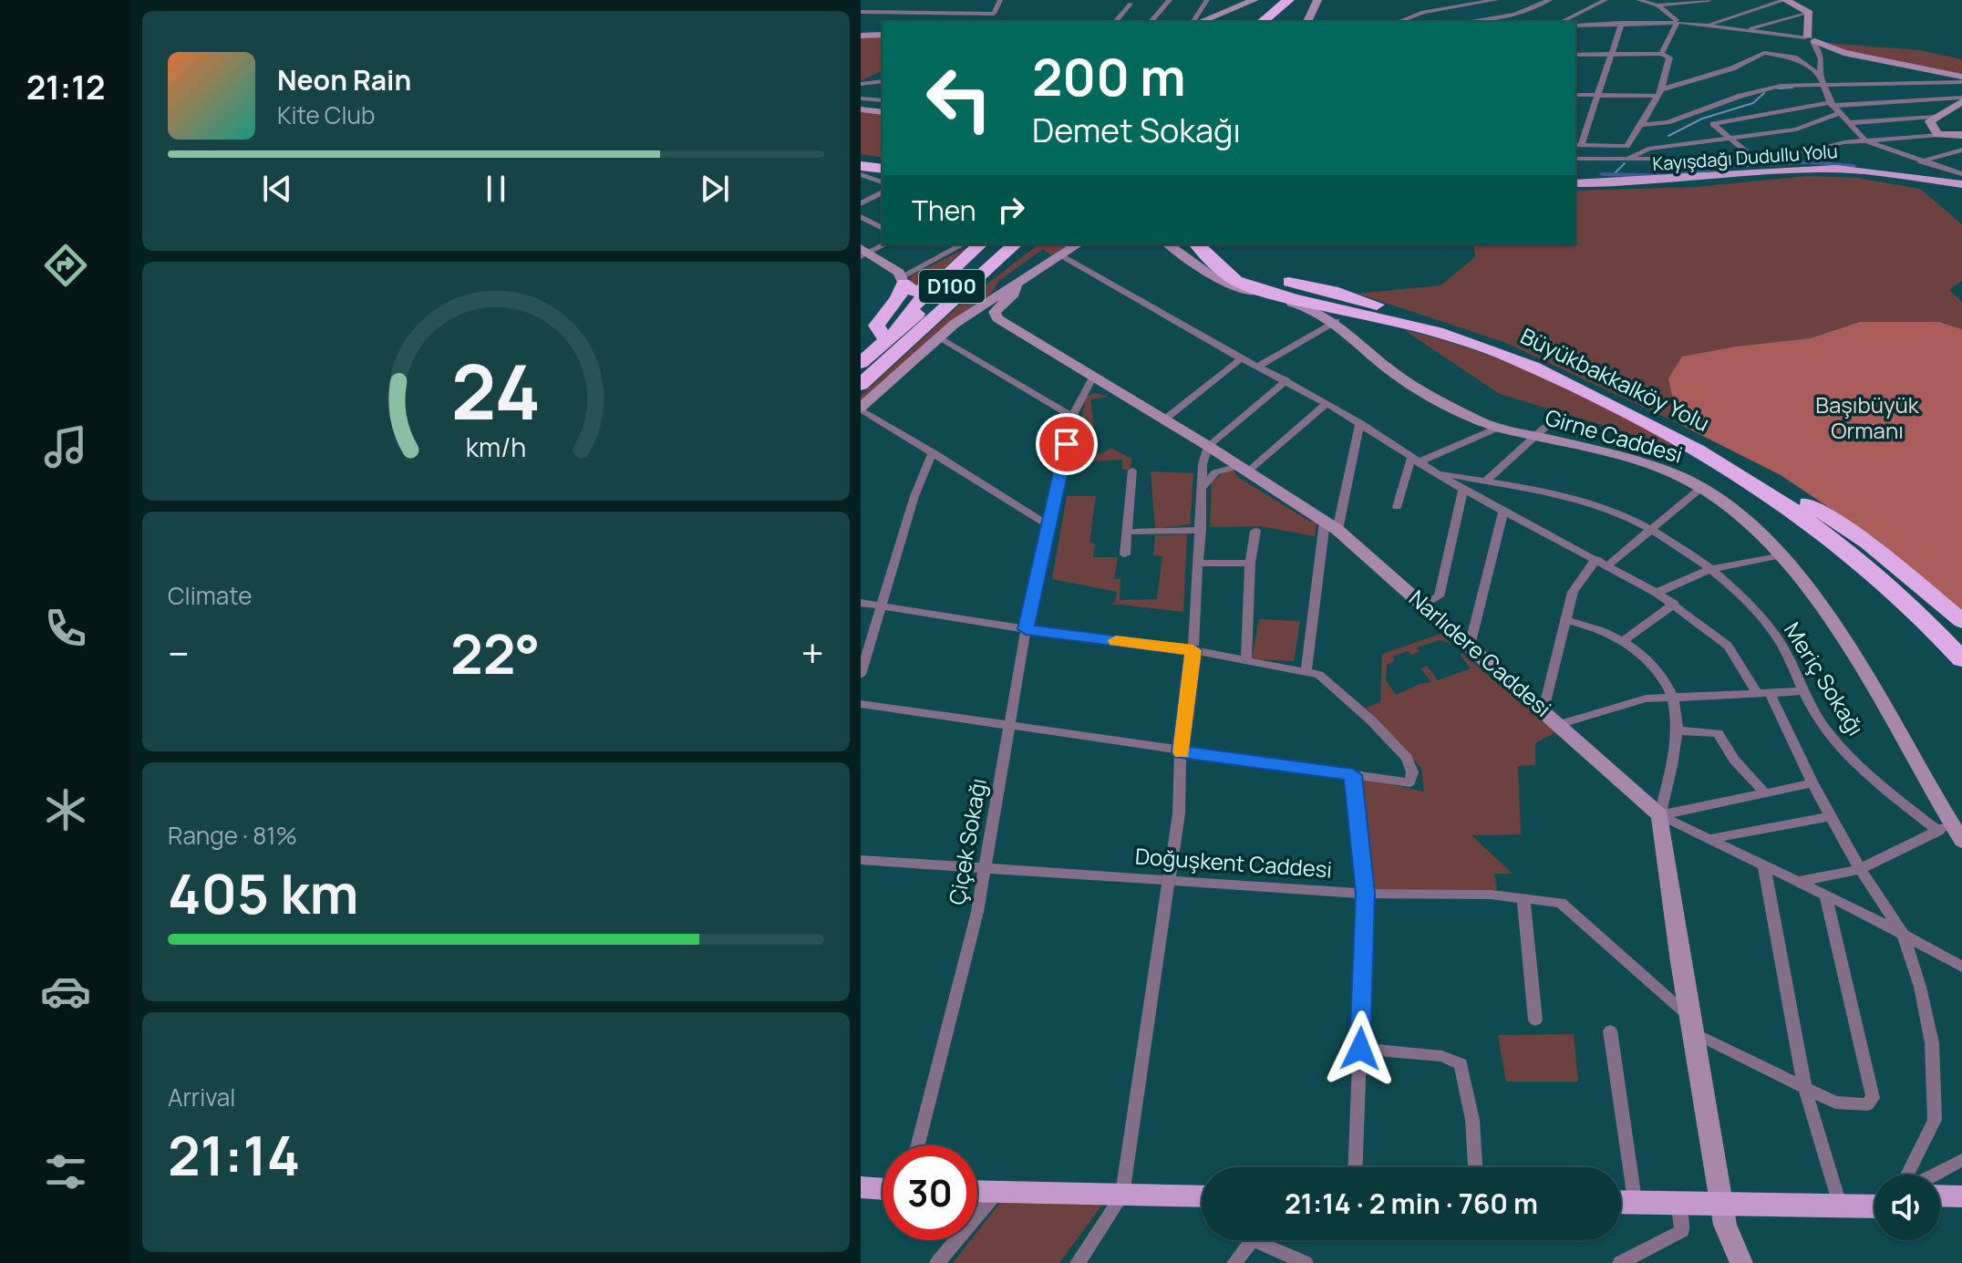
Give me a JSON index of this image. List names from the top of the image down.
{
  "streets": {
    "highway": ["D100", "Büyükbakkalköy Yolu"],
    "main road": ["Kayışdağı Dudullu Yolu"],
    "street": [
      "Girne Caddesi",
      "Narlıdere Caddesi",
      "Meriç Sokağı",
      "Çiçek Sokağı",
      "Doğuşkent Caddesi"
    ]
  },
  "crossings": [
    ["Büyükbakkalköy Yolu", "Girne Caddesi"],
    ["Girne Caddesi", "Meriç Sokağı"],
    ["Narlıdere Caddesi", "Çiçek Sokağı"],
    ["Çiçek Sokağı", "Doğuşkent Caddesi"]
  ],
  "parks": ["Başıbüyük Ormanı"],
  "page": {
    "tabs": "21:12",
    "turn": ["200 m", "Demet Sokağı"],
    "song": ["Neon Rain", "Kite Club"],
    "then": "Then",
    "tile": [
      "Climate",
      ["Range · 81%", "405 km"],
      ["Arrival", "21:14"]
    ],
    "heat": ["−", "22°", "+"],
    "limit": "30",
    "trip": "21:14 · 2 min · 760 m",
    "gauge": ["24", "km/h"]
  }
}
